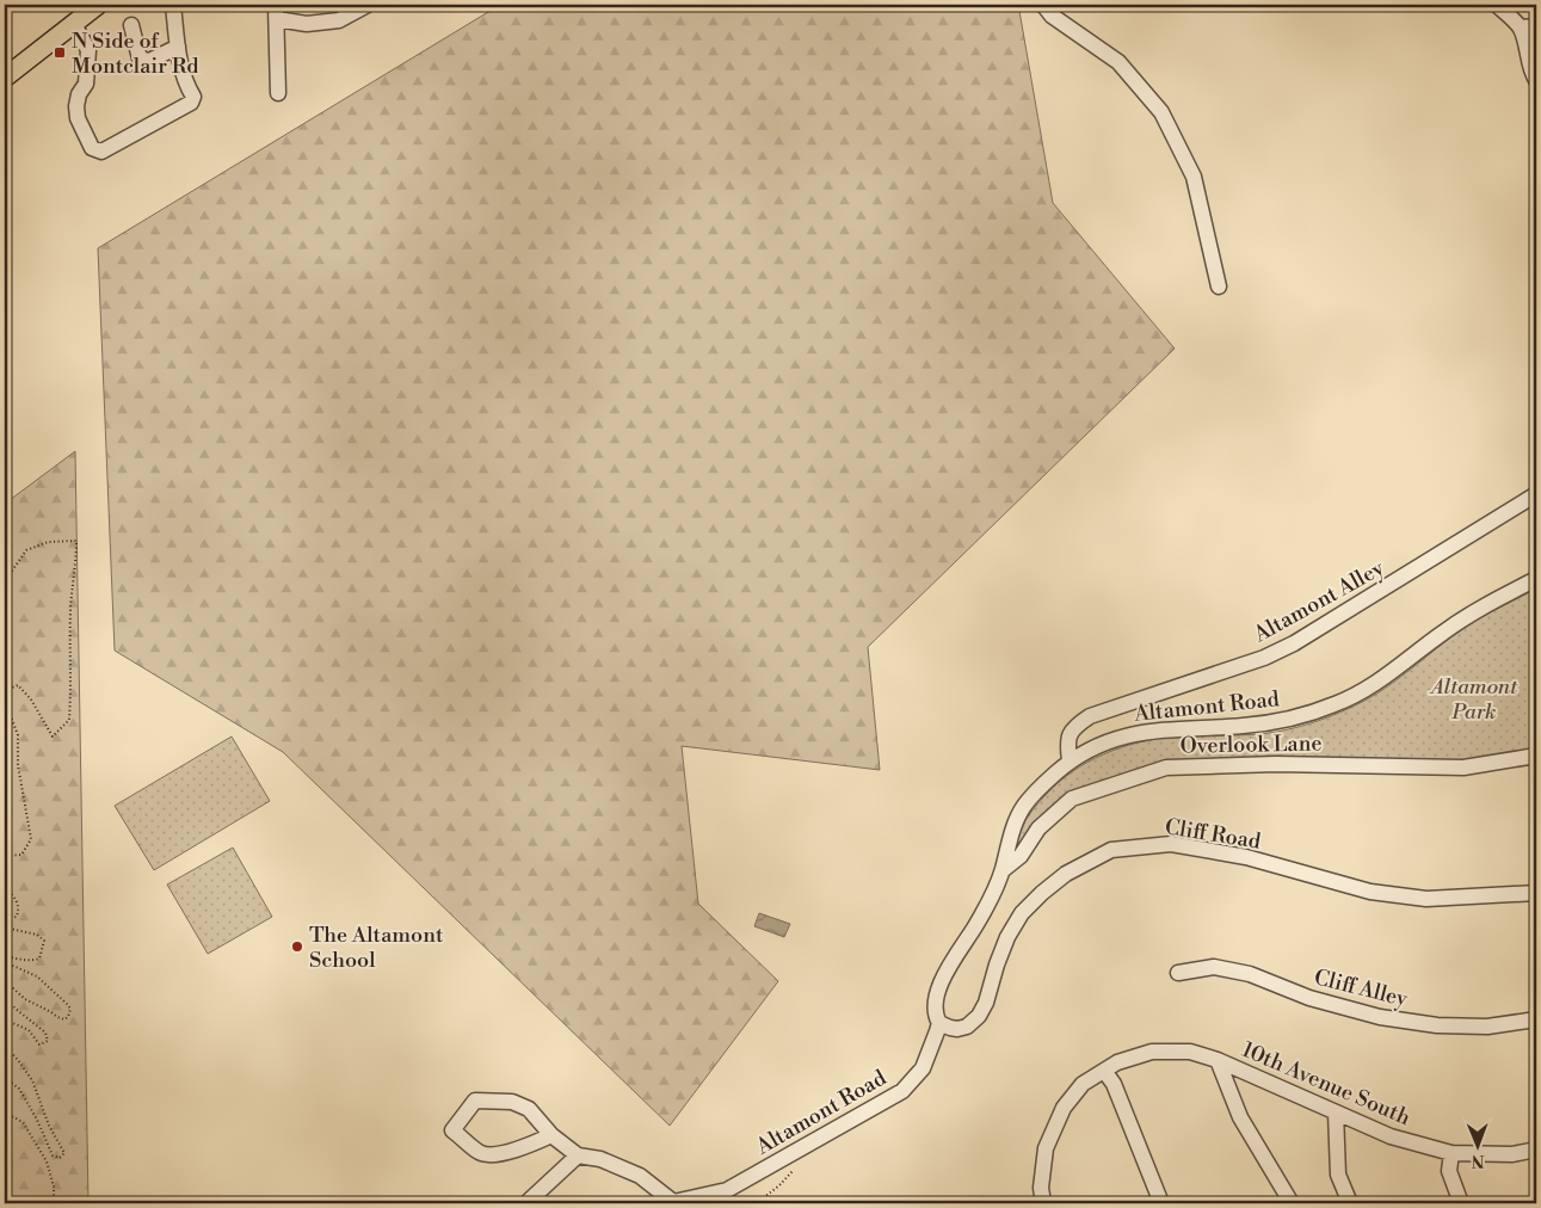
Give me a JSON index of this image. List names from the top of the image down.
{
  "streets": {
    "street": [
      "Altamont Alley",
      "Altamont Road",
      "Overlook Lane",
      "Cliff Road",
      "Cliff Alley",
      "10th Avenue South"
    ]
  },
  "crossings": [
    ["Altamont Alley", "Altamont Road"],
    ["Altamont Road", "Overlook Lane"],
    ["Altamont Road", "Cliff Road"]
  ],
  "parks": ["Altamont Park"],
  "places": {
    "transit": ["N Side of Montclair Rd"],
    "other": ["The Altamont School"]
  },
  "north": "bottom"
}
